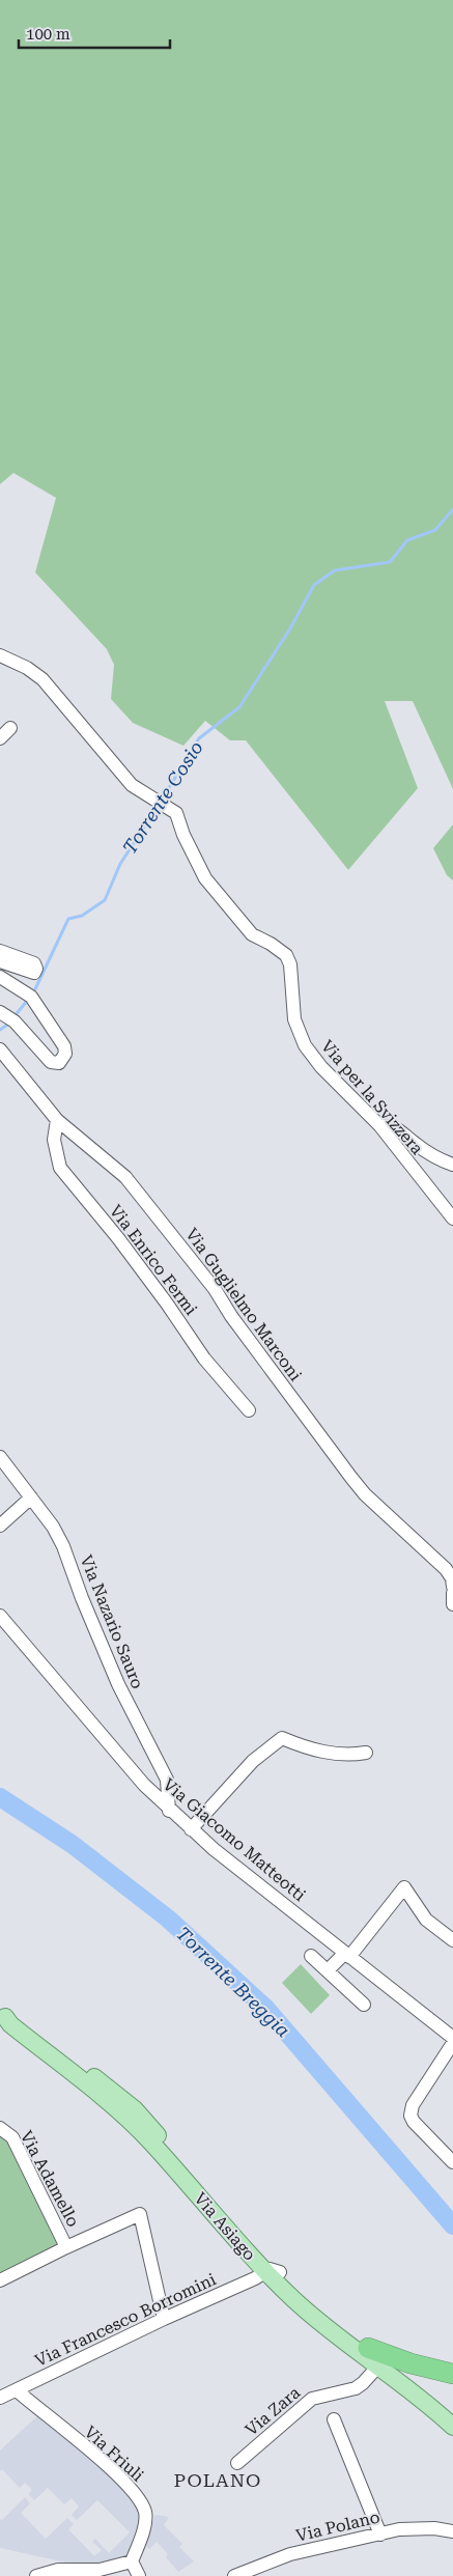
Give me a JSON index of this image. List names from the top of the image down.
{
  "streets": {
    "main road": ["Via Asiago"],
    "street": [
      "Via per la Svizzera",
      "Via Enrico Fermi",
      "Via Guglielmo Marconi",
      "Via Nazario Sauro",
      "Via Giacomo Matteotti",
      "Via Adamello",
      "Via Francesco Borromini",
      "Via Zara",
      "Via Friuli",
      "Via Polano"
    ]
  },
  "crossings": [
    ["Via Enrico Fermi", "Via Guglielmo Marconi"],
    ["Via Nazario Sauro", "Via Giacomo Matteotti"],
    ["Via Adamello", "Via Francesco Borromini"],
    ["Via Asiago", "Via Francesco Borromini"],
    ["Via Asiago", "Via Zara"],
    ["Via Francesco Borromini", "Via Friuli"]
  ],
  "districts": ["POLANO"],
  "water": ["Torrente Cosio", "Torrente Breggia"],
  "scale_bar": "100 m"
}
